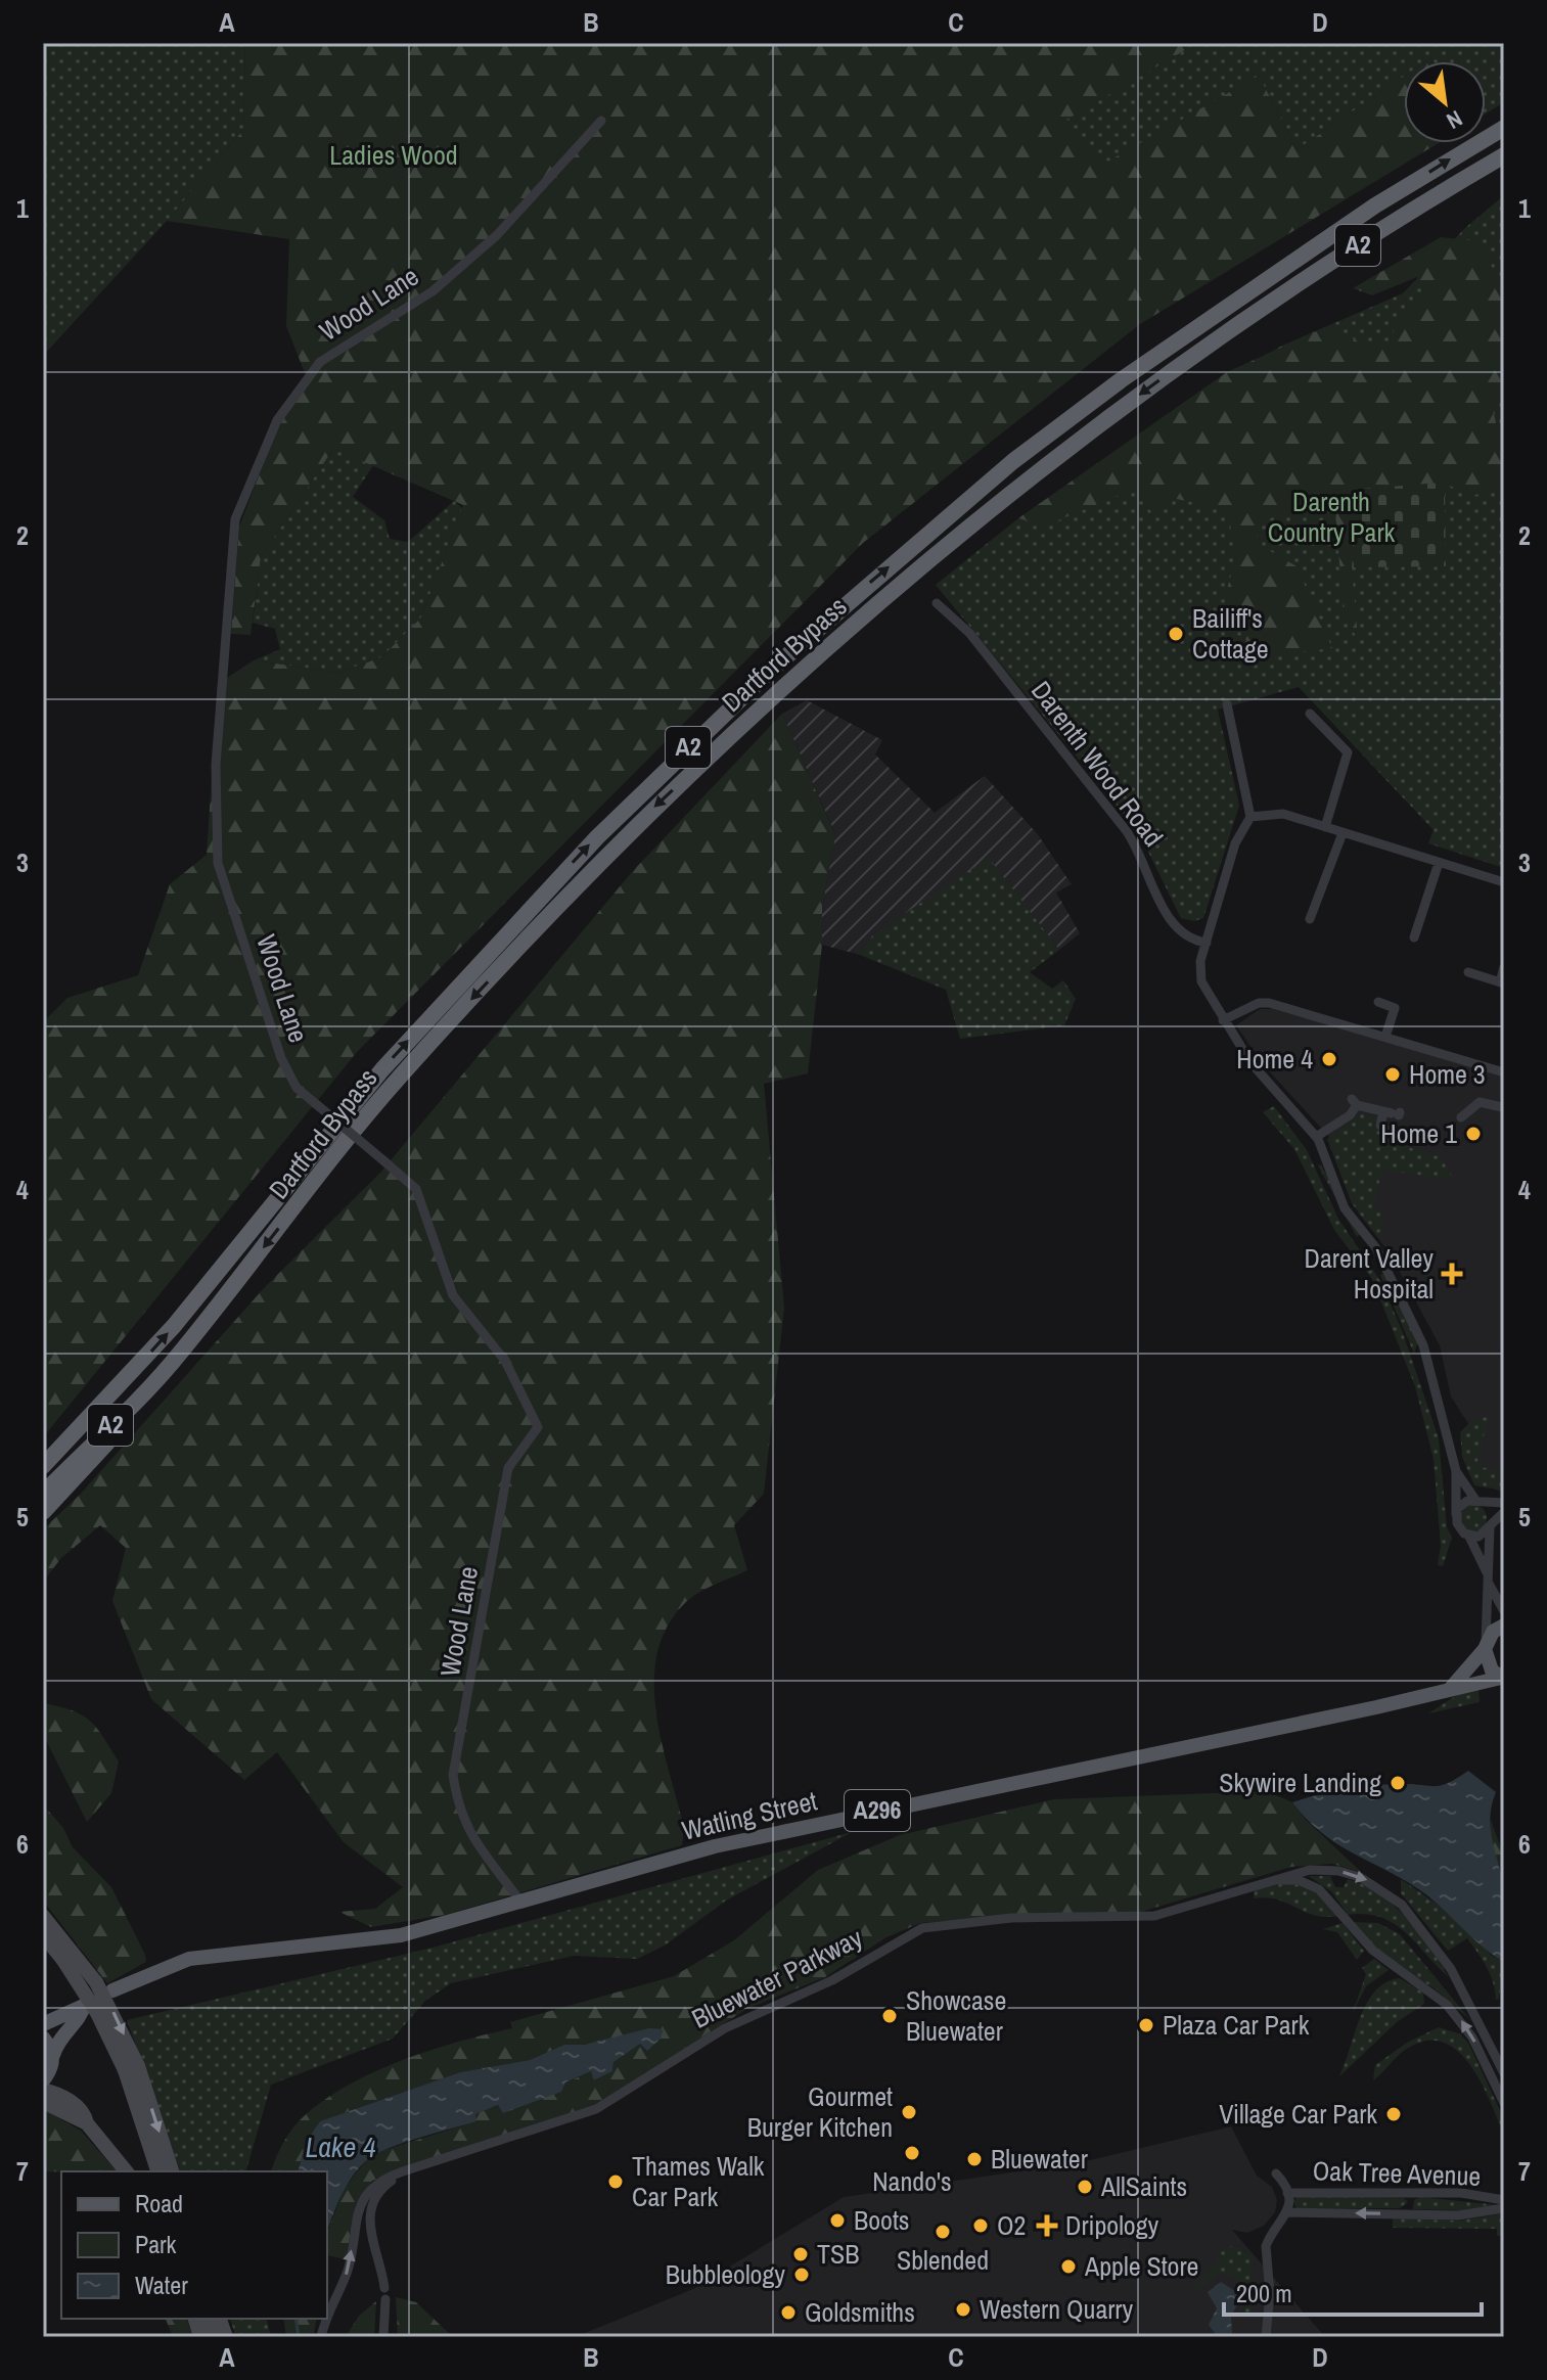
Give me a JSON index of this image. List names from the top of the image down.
{
  "streets": {
    "highway": ["A2", "Dartford Bypass"],
    "main road": ["A296", "Watling Street"],
    "street": [
      "Wood Lane",
      "Darenth Wood Road",
      "Bluewater Parkway",
      "Oak Tree Avenue"
    ]
  },
  "crossings": [
    ["A2", "Dartford Bypass"],
    ["Wood Lane", "Watling Street"]
  ],
  "water": ["Lake 4"],
  "parks": ["Ladies Wood", "Darenth Country Park"],
  "places": {
    "other": [
      "Bailiff's Cottage",
      "Home 4",
      "Home 3",
      "Home 1",
      "Skywire Landing",
      "Showcase Bluewater",
      "Plaza Car Park",
      "Gourmet Burger Kitchen",
      "Village Car Park",
      "Nando's",
      "Bluewater",
      "Thames Walk Car Park",
      "AllSaints",
      "Boots",
      "O2",
      "Sblended",
      "TSB",
      "Apple Store",
      "Bubbleology",
      "Western Quarry",
      "Goldsmiths"
    ],
    "health": ["Darent Valley Hospital", "Dripology"]
  },
  "legend": ["Road", "Park", "Water"],
  "scale_bar": "200 m",
  "north": "bottom right",
  "grid": {
    "columns": [
      "A",
      "B",
      "C",
      "D"
    ],
    "rows": [
      "1",
      "2",
      "3",
      "4",
      "5",
      "6",
      "7"
    ]
  }
}
